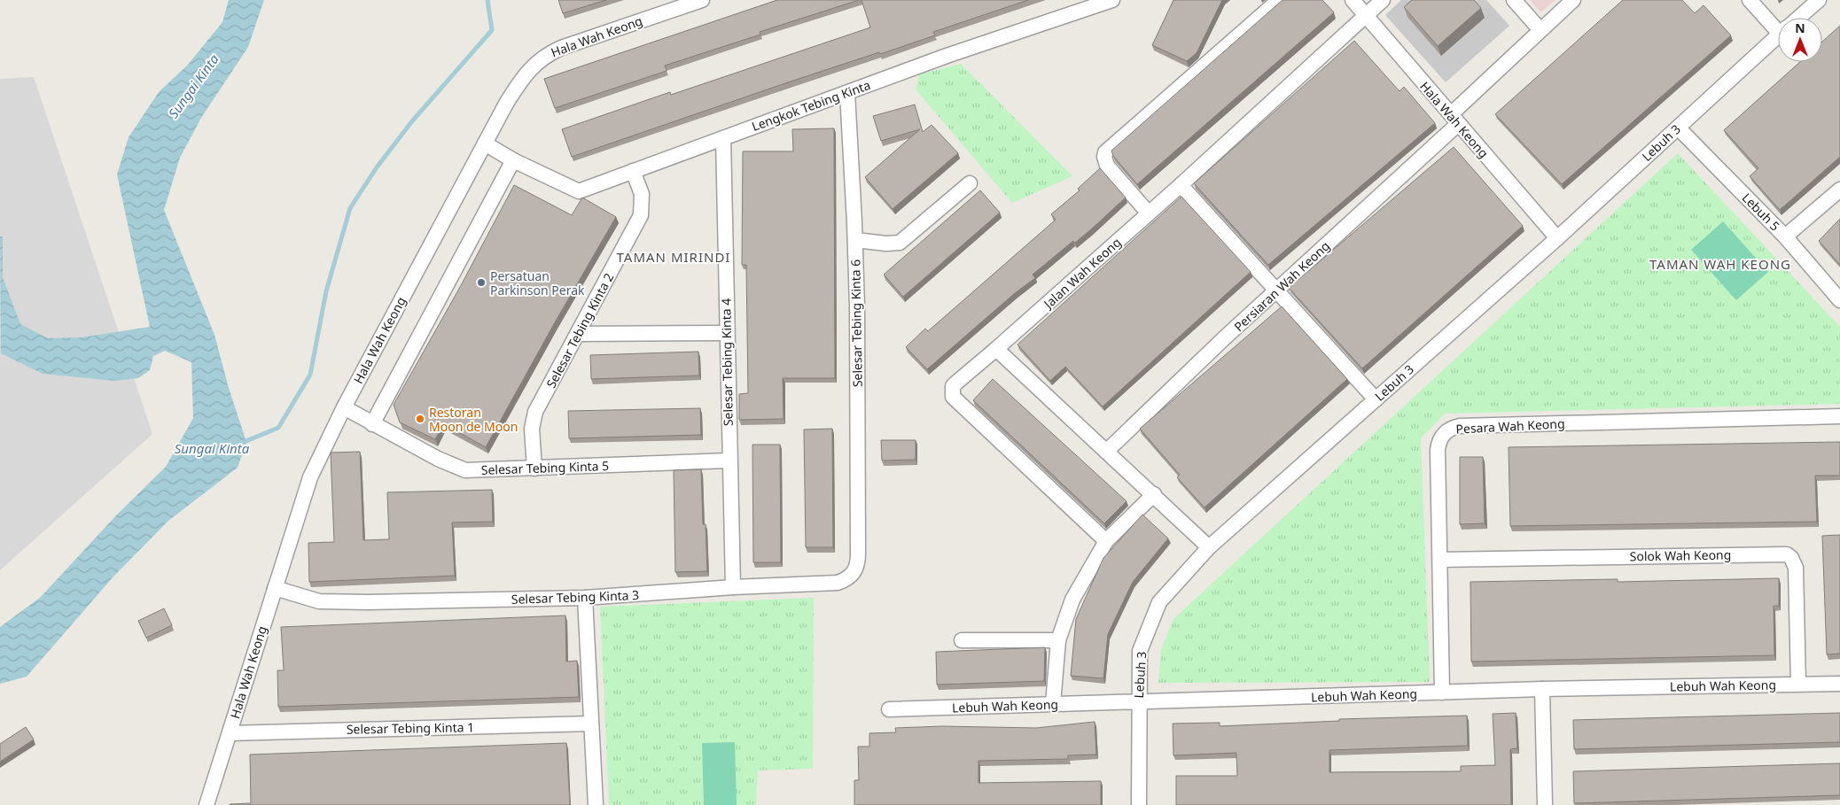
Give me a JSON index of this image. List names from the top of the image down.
{
  "streets": {
    "street": [
      "Hala Wah Keong",
      "Lengkok Tebing Kinta",
      "Lebuh 3",
      "Lebuh 5",
      "Jalan Wah Keong",
      "Persiaran Wah Keong",
      "Selesar Tebing Kinta 6",
      "Selesar Tebing Kinta 2",
      "Selesar Tebing Kinta 4",
      "Pesara Wah Keong",
      "Selesar Tebing Kinta 5",
      "Solok Wah Keong",
      "Selesar Tebing Kinta 3",
      "Lebuh Wah Keong",
      "Selesar Tebing Kinta 1"
    ]
  },
  "crossings": [
    ["Hala Wah Keong", "Lengkok Tebing Kinta"],
    ["Hala Wah Keong", "Lebuh 3"],
    ["Hala Wah Keong", "Jalan Wah Keong"],
    ["Hala Wah Keong", "Persiaran Wah Keong"],
    ["Hala Wah Keong", "Selesar Tebing Kinta 5"],
    ["Hala Wah Keong", "Selesar Tebing Kinta 3"],
    ["Hala Wah Keong", "Selesar Tebing Kinta 1"],
    ["Lengkok Tebing Kinta", "Selesar Tebing Kinta 6"],
    ["Lengkok Tebing Kinta", "Selesar Tebing Kinta 2"],
    ["Lengkok Tebing Kinta", "Selesar Tebing Kinta 4"],
    ["Lebuh 3", "Lebuh 5"],
    ["Lebuh 3", "Lebuh Wah Keong"],
    ["Selesar Tebing Kinta 6", "Selesar Tebing Kinta 3"],
    ["Selesar Tebing Kinta 2", "Selesar Tebing Kinta 5"],
    ["Selesar Tebing Kinta 4", "Selesar Tebing Kinta 5"],
    ["Selesar Tebing Kinta 4", "Selesar Tebing Kinta 3"],
    ["Pesara Wah Keong", "Solok Wah Keong"],
    ["Pesara Wah Keong", "Lebuh Wah Keong"],
    ["Solok Wah Keong", "Lebuh Wah Keong"]
  ],
  "districts": ["TAMAN MIRINDI", "TAMAN WAH KEONG"],
  "water": ["Sungai Kinta"],
  "places": ["Persatuan Parkinson Perak", "Restoran Moon de Moon"],
  "north": "top"
}
